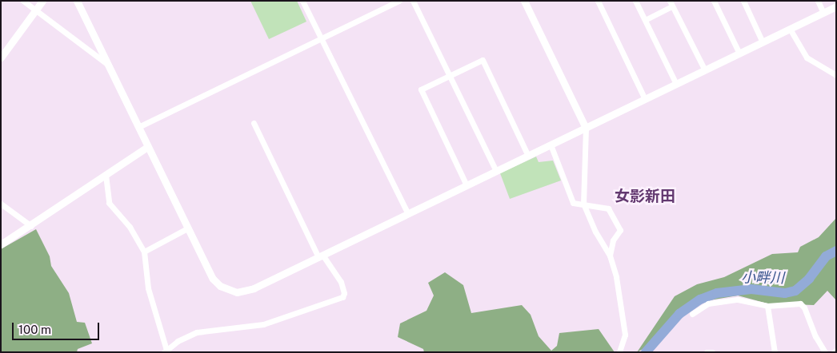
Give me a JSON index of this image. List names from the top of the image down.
{
  "districts": ["女影新田"],
  "water": ["小畔川"],
  "scale_bar": "100 m"
}
